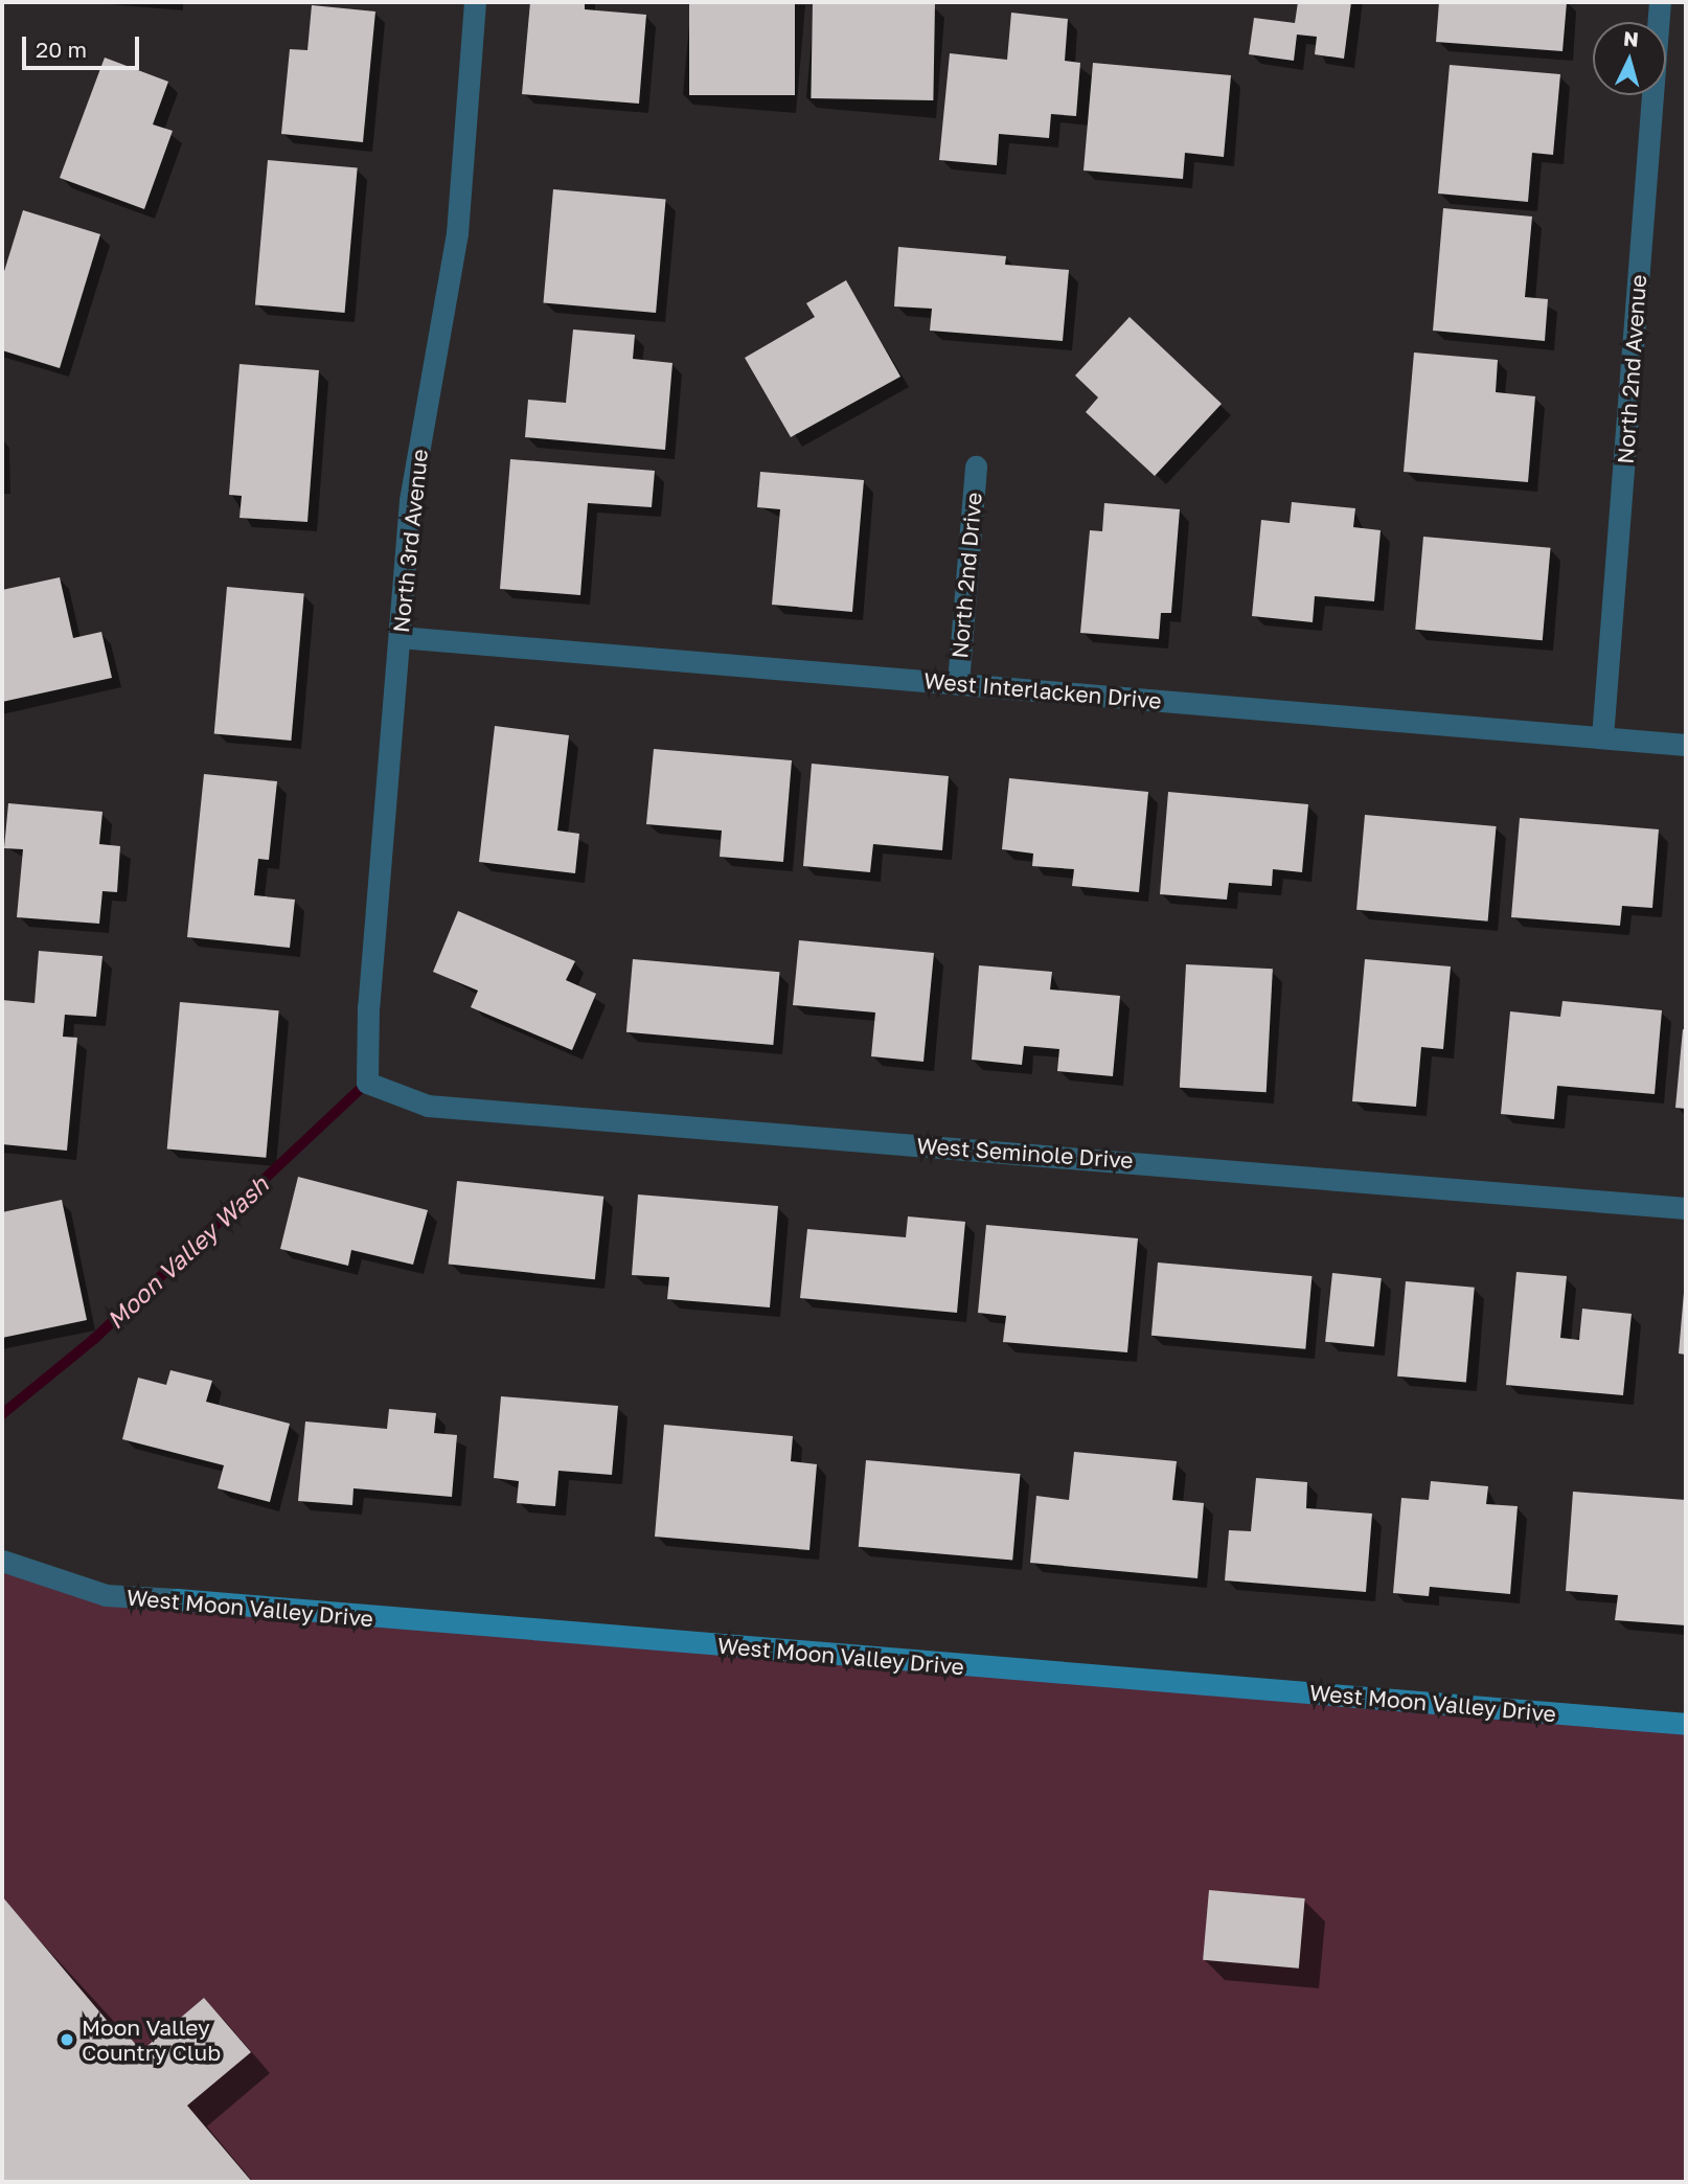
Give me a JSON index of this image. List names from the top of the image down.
{
  "streets": {
    "street": [
      "North 2nd Avenue",
      "North 3rd Avenue",
      "North 2nd Drive",
      "West Interlacken Drive",
      "West Seminole Drive",
      "West Moon Valley Drive"
    ]
  },
  "crossings": [
    ["North 2nd Avenue", "West Interlacken Drive"],
    ["North 3rd Avenue", "West Interlacken Drive"],
    ["North 3rd Avenue", "West Seminole Drive"],
    ["North 2nd Drive", "West Interlacken Drive"]
  ],
  "water": ["Moon Valley Wash"],
  "places": ["Moon Valley Country Club"],
  "scale_bar": "20 m",
  "north": "top"
}
